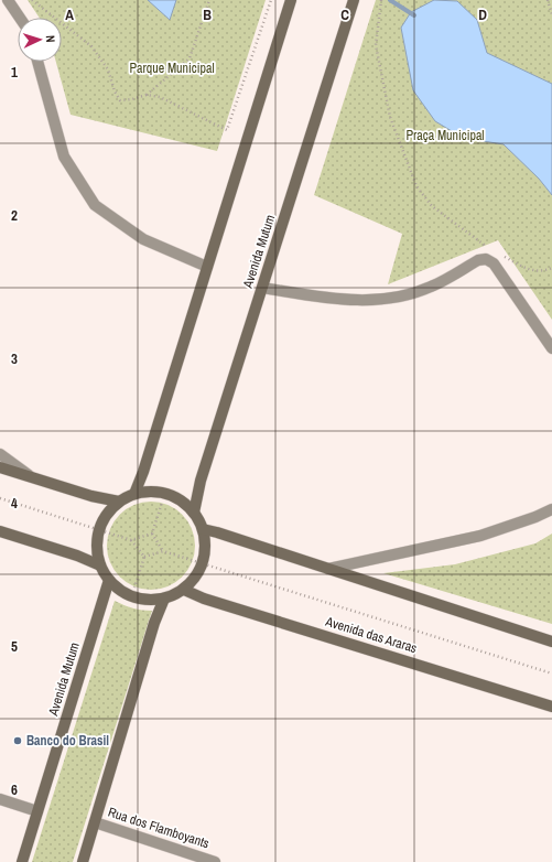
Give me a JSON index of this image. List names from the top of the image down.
{
  "streets": {
    "street": ["Avenida Mutum", "Avenida das Araras", "Rua dos Flamboyants"]
  },
  "parks": ["Parque Municipal", "Praça Municipal"],
  "places": ["Banco do Brasil"],
  "north": "right",
  "grid": {
    "columns": [
      "A",
      "B",
      "C",
      "D"
    ],
    "rows": [
      "1",
      "2",
      "3",
      "4",
      "5",
      "6"
    ]
  }
}
